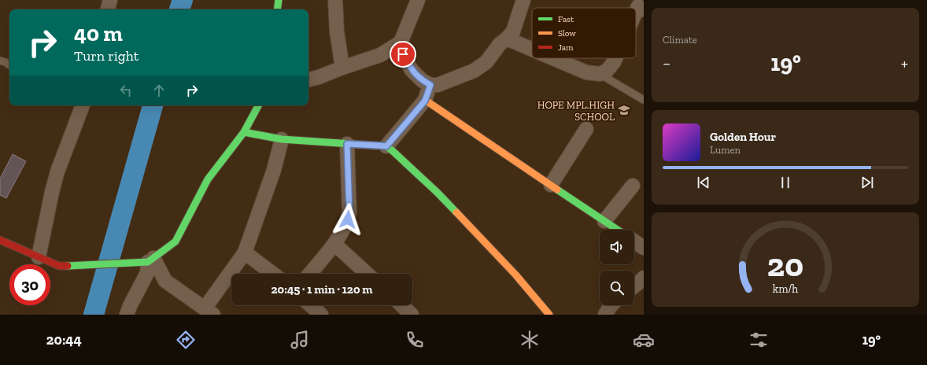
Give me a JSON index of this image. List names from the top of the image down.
{
  "places": {
    "school or university": ["HOPE MPL.HIGH SCHOOL"]
  },
  "legend": ["Fast", "Slow", "Jam"],
  "page": {
    "tile": "Climate",
    "turn": ["40 m", "Turn right"],
    "heat": ["−", "19°", "+"],
    "song": ["Golden Hour", "Lumen"],
    "limit": "30",
    "trip": "20:45 · 1 min · 120 m",
    "tabs": ["20:44", "19°"],
    "gauge": ["20", "km/h"]
  }
}
